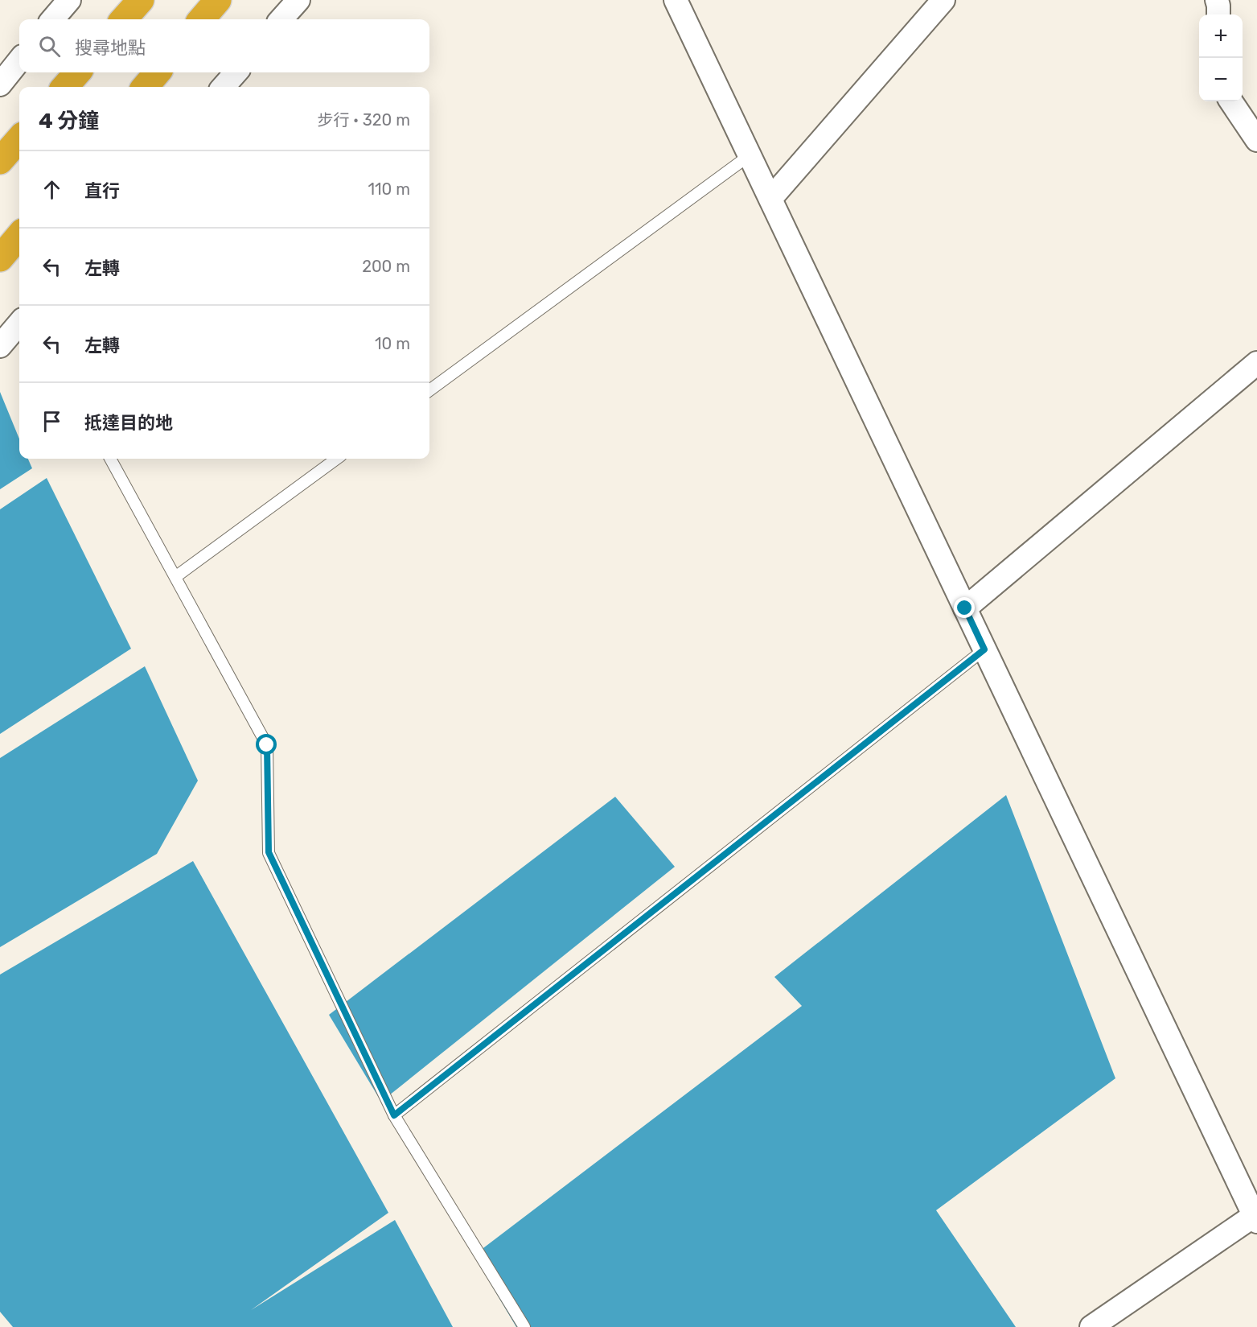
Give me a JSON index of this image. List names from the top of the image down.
{
  "page": {
    "map_buttons": ["+", "−"],
    "search": "搜尋地點",
    "heading": ["4 分鐘", "步行 · 320 m"],
    "list": [
      ["直行", "110 m"],
      ["左轉", "200 m"],
      ["左轉", "10 m"],
      "抵達目的地"
    ]
  }
}
